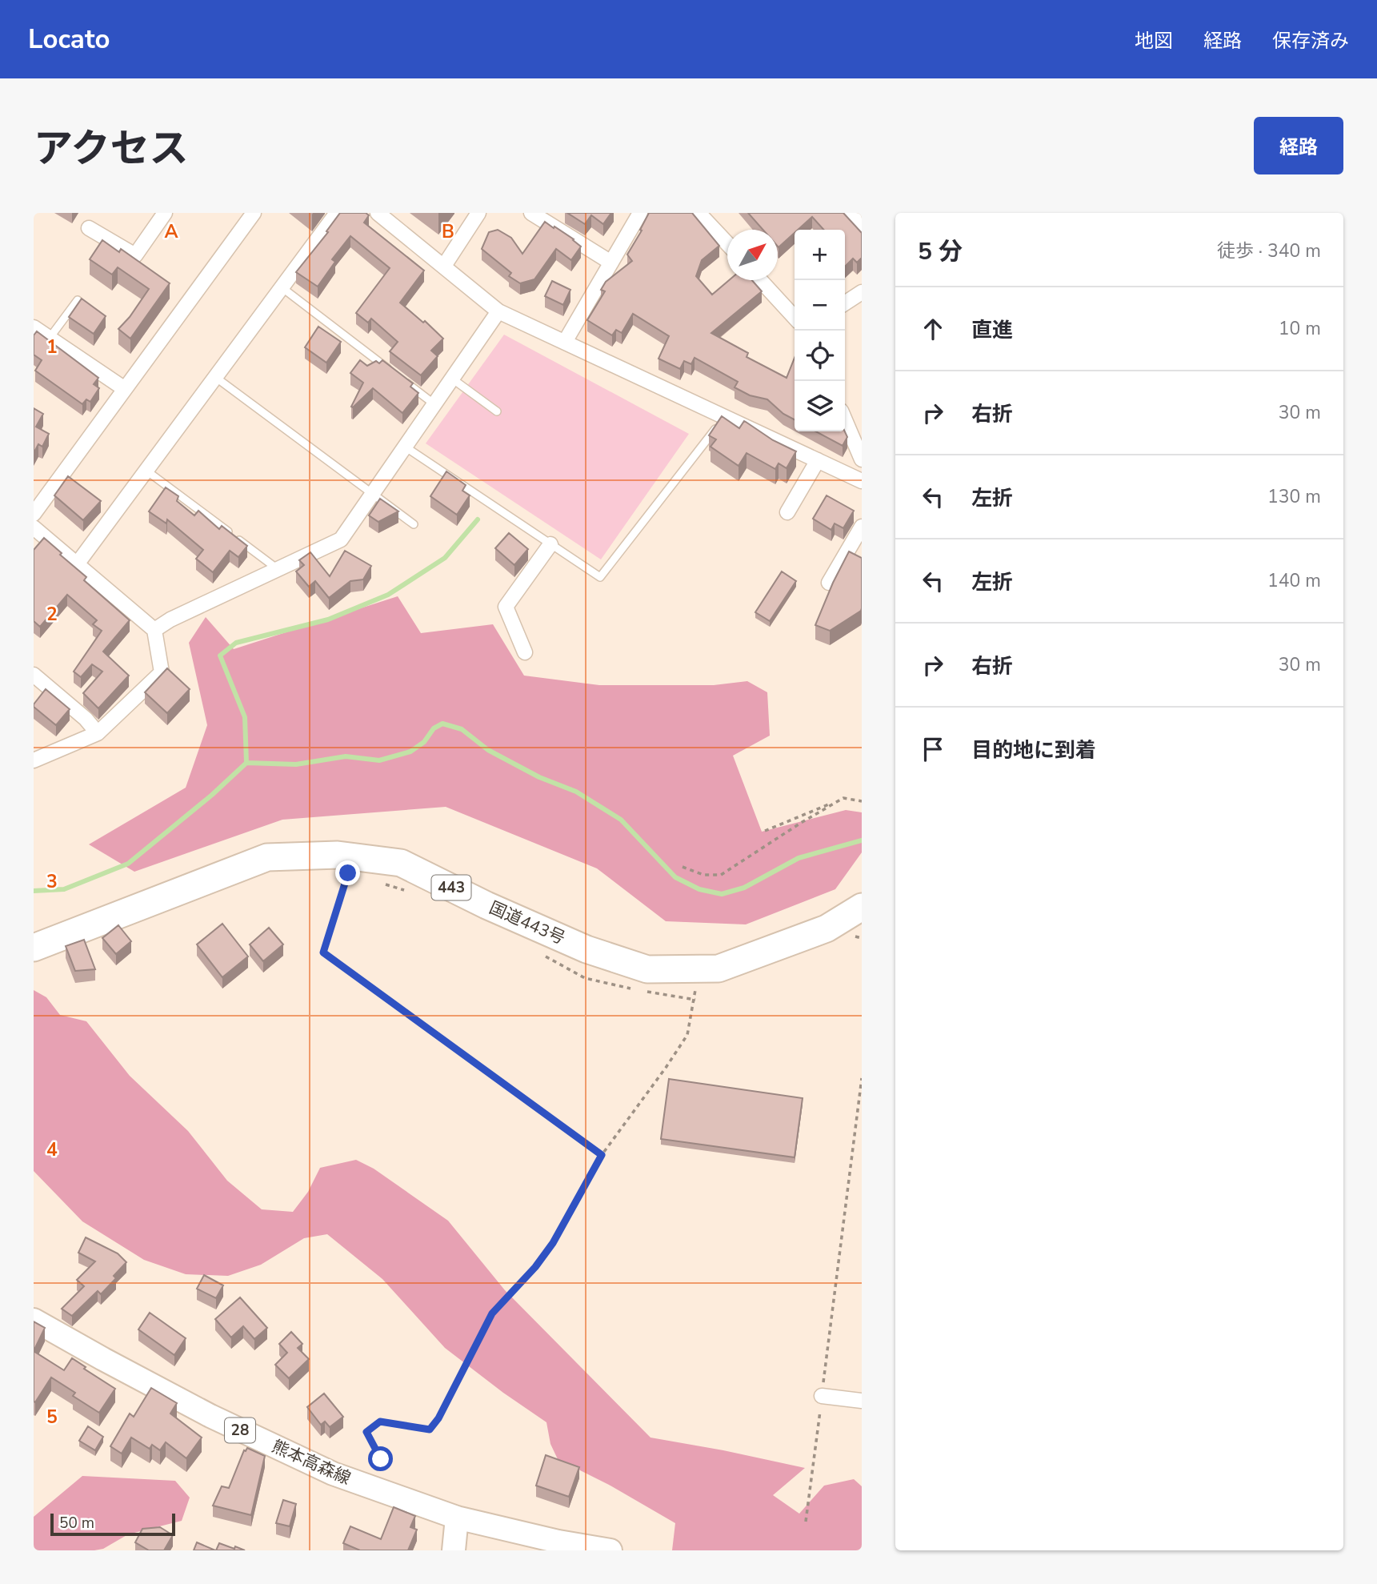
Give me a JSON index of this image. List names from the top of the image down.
{
  "streets": {
    "highway": ["443", "国道443号"],
    "main road": ["28", "熊本高森線"]
  },
  "scale_bar": "50 m",
  "north": "top right",
  "page": {
    "header": "Locato",
    "nav": ["地図", "経路", "保存済み"],
    "title": "アクセス",
    "buttons": "経路",
    "heading": ["5 分", "徒歩 · 340 m"],
    "map_buttons": ["+", "−"],
    "list": [
      ["直進", "10 m"],
      ["右折", "30 m"],
      ["左折", "130 m"],
      ["左折", "140 m"],
      ["右折", "30 m"],
      "目的地に到着"
    ],
    "scale": "50 m"
  },
  "grid": {
    "columns": ["A", "B"],
    "rows": [
      "1",
      "2",
      "3",
      "4",
      "5"
    ]
  }
}
